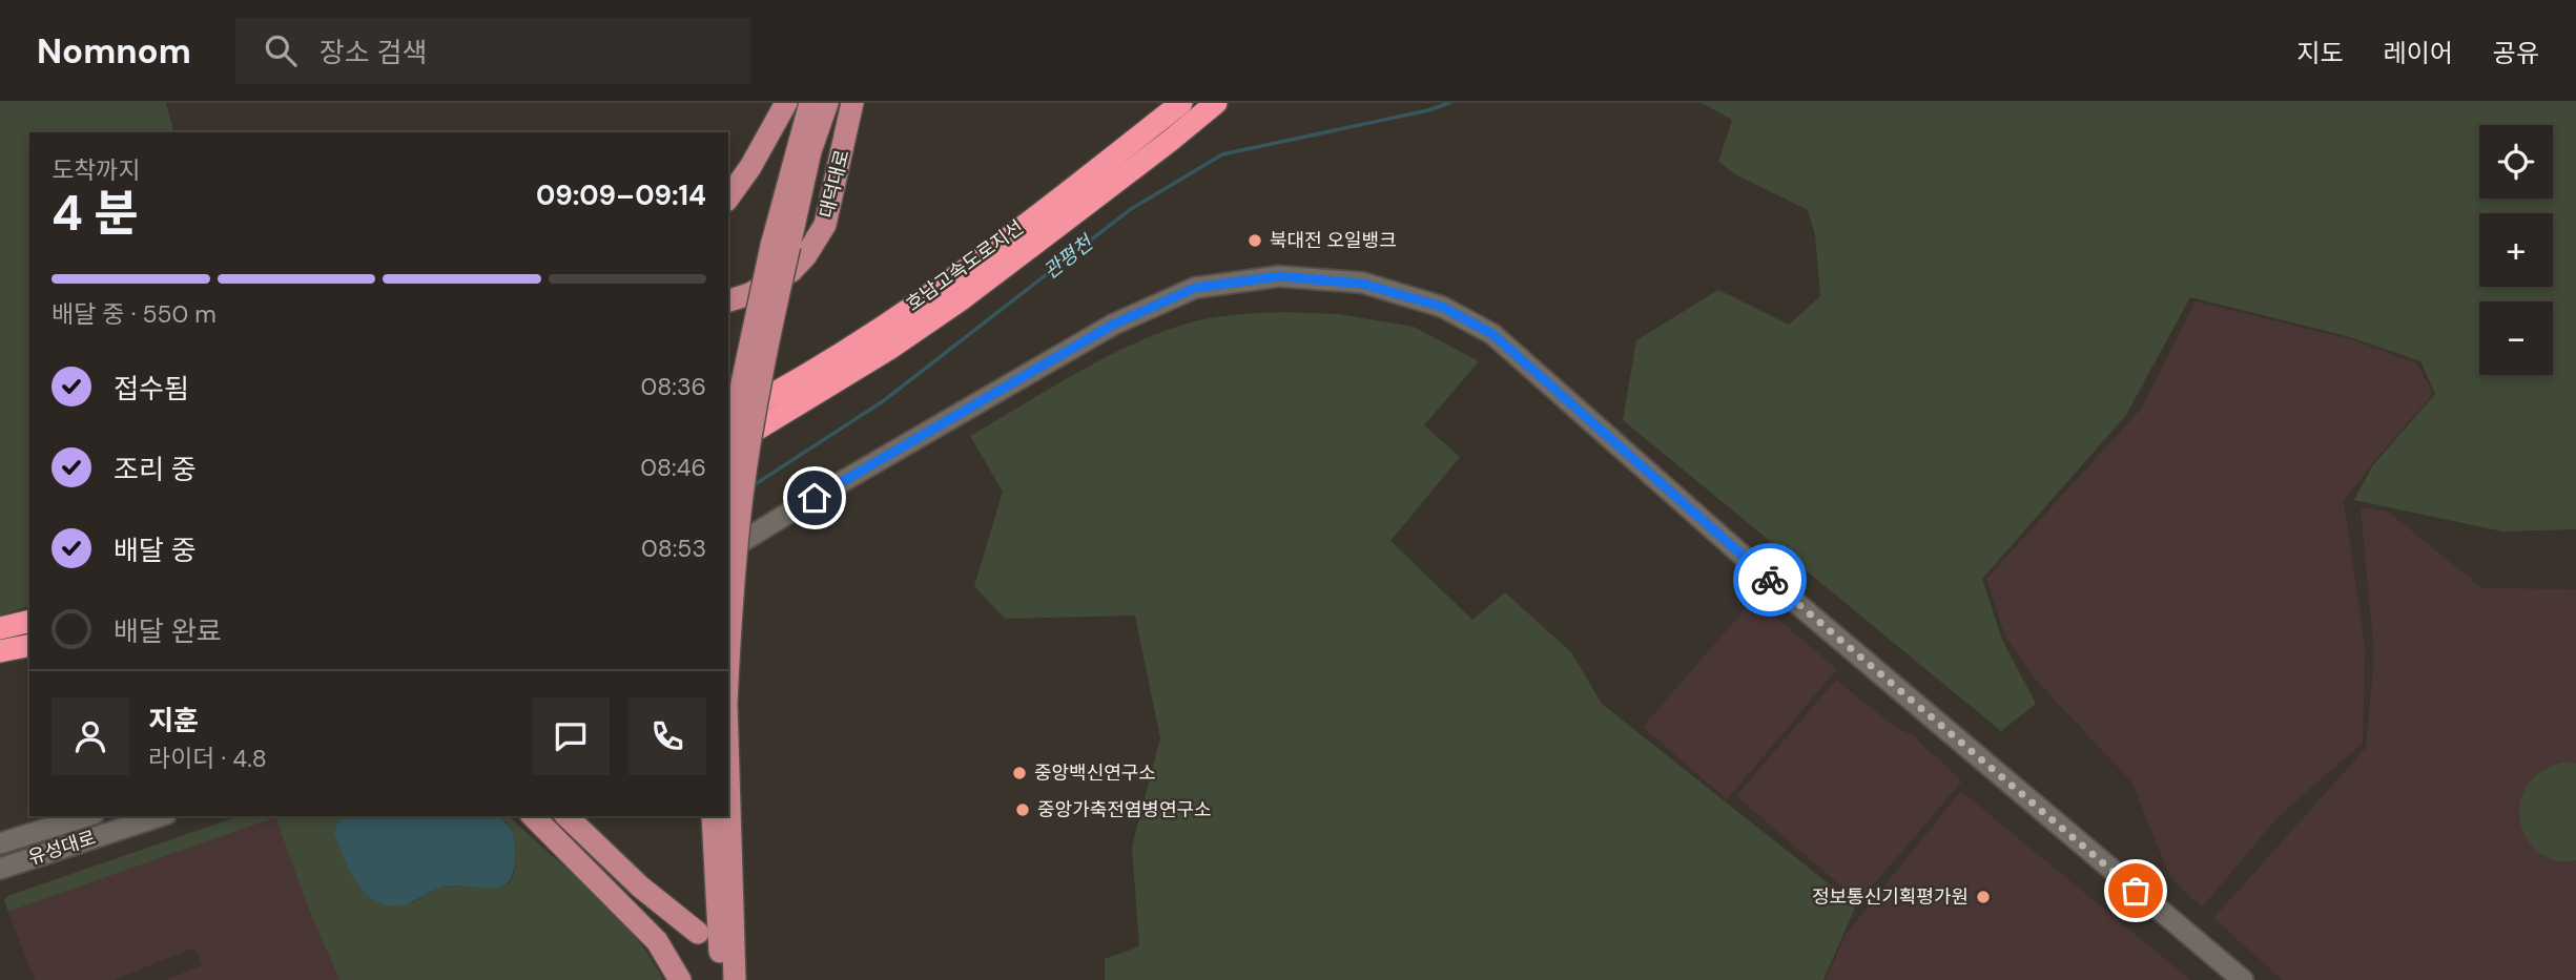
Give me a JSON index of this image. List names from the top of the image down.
{
  "streets": {
    "highway": ["호남고속도로지선"],
    "main road": ["대덕대로", "유성대로"]
  },
  "water": ["관평천"],
  "places": [
    "북대전 오일뱅크",
    "중앙백신연구소",
    "중앙가축전염병연구소",
    "정보통신기획평가원"
  ],
  "page": {
    "header": "Nomnom",
    "search": "장소 검색",
    "nav": ["지도", "레이어", "공유"],
    "map_buttons": ["+", "−"],
    "heading": ["4 분", "도착까지", "09:09–09:14"],
    "panel": ["지훈", "라이더 · 4.8"],
    "bar": "배달 중 · 550 m",
    "list": [
      ["접수됨", "08:36"],
      ["조리 중", "08:46"],
      ["배달 중", "08:53"],
      "배달 완료"
    ]
  }
}
